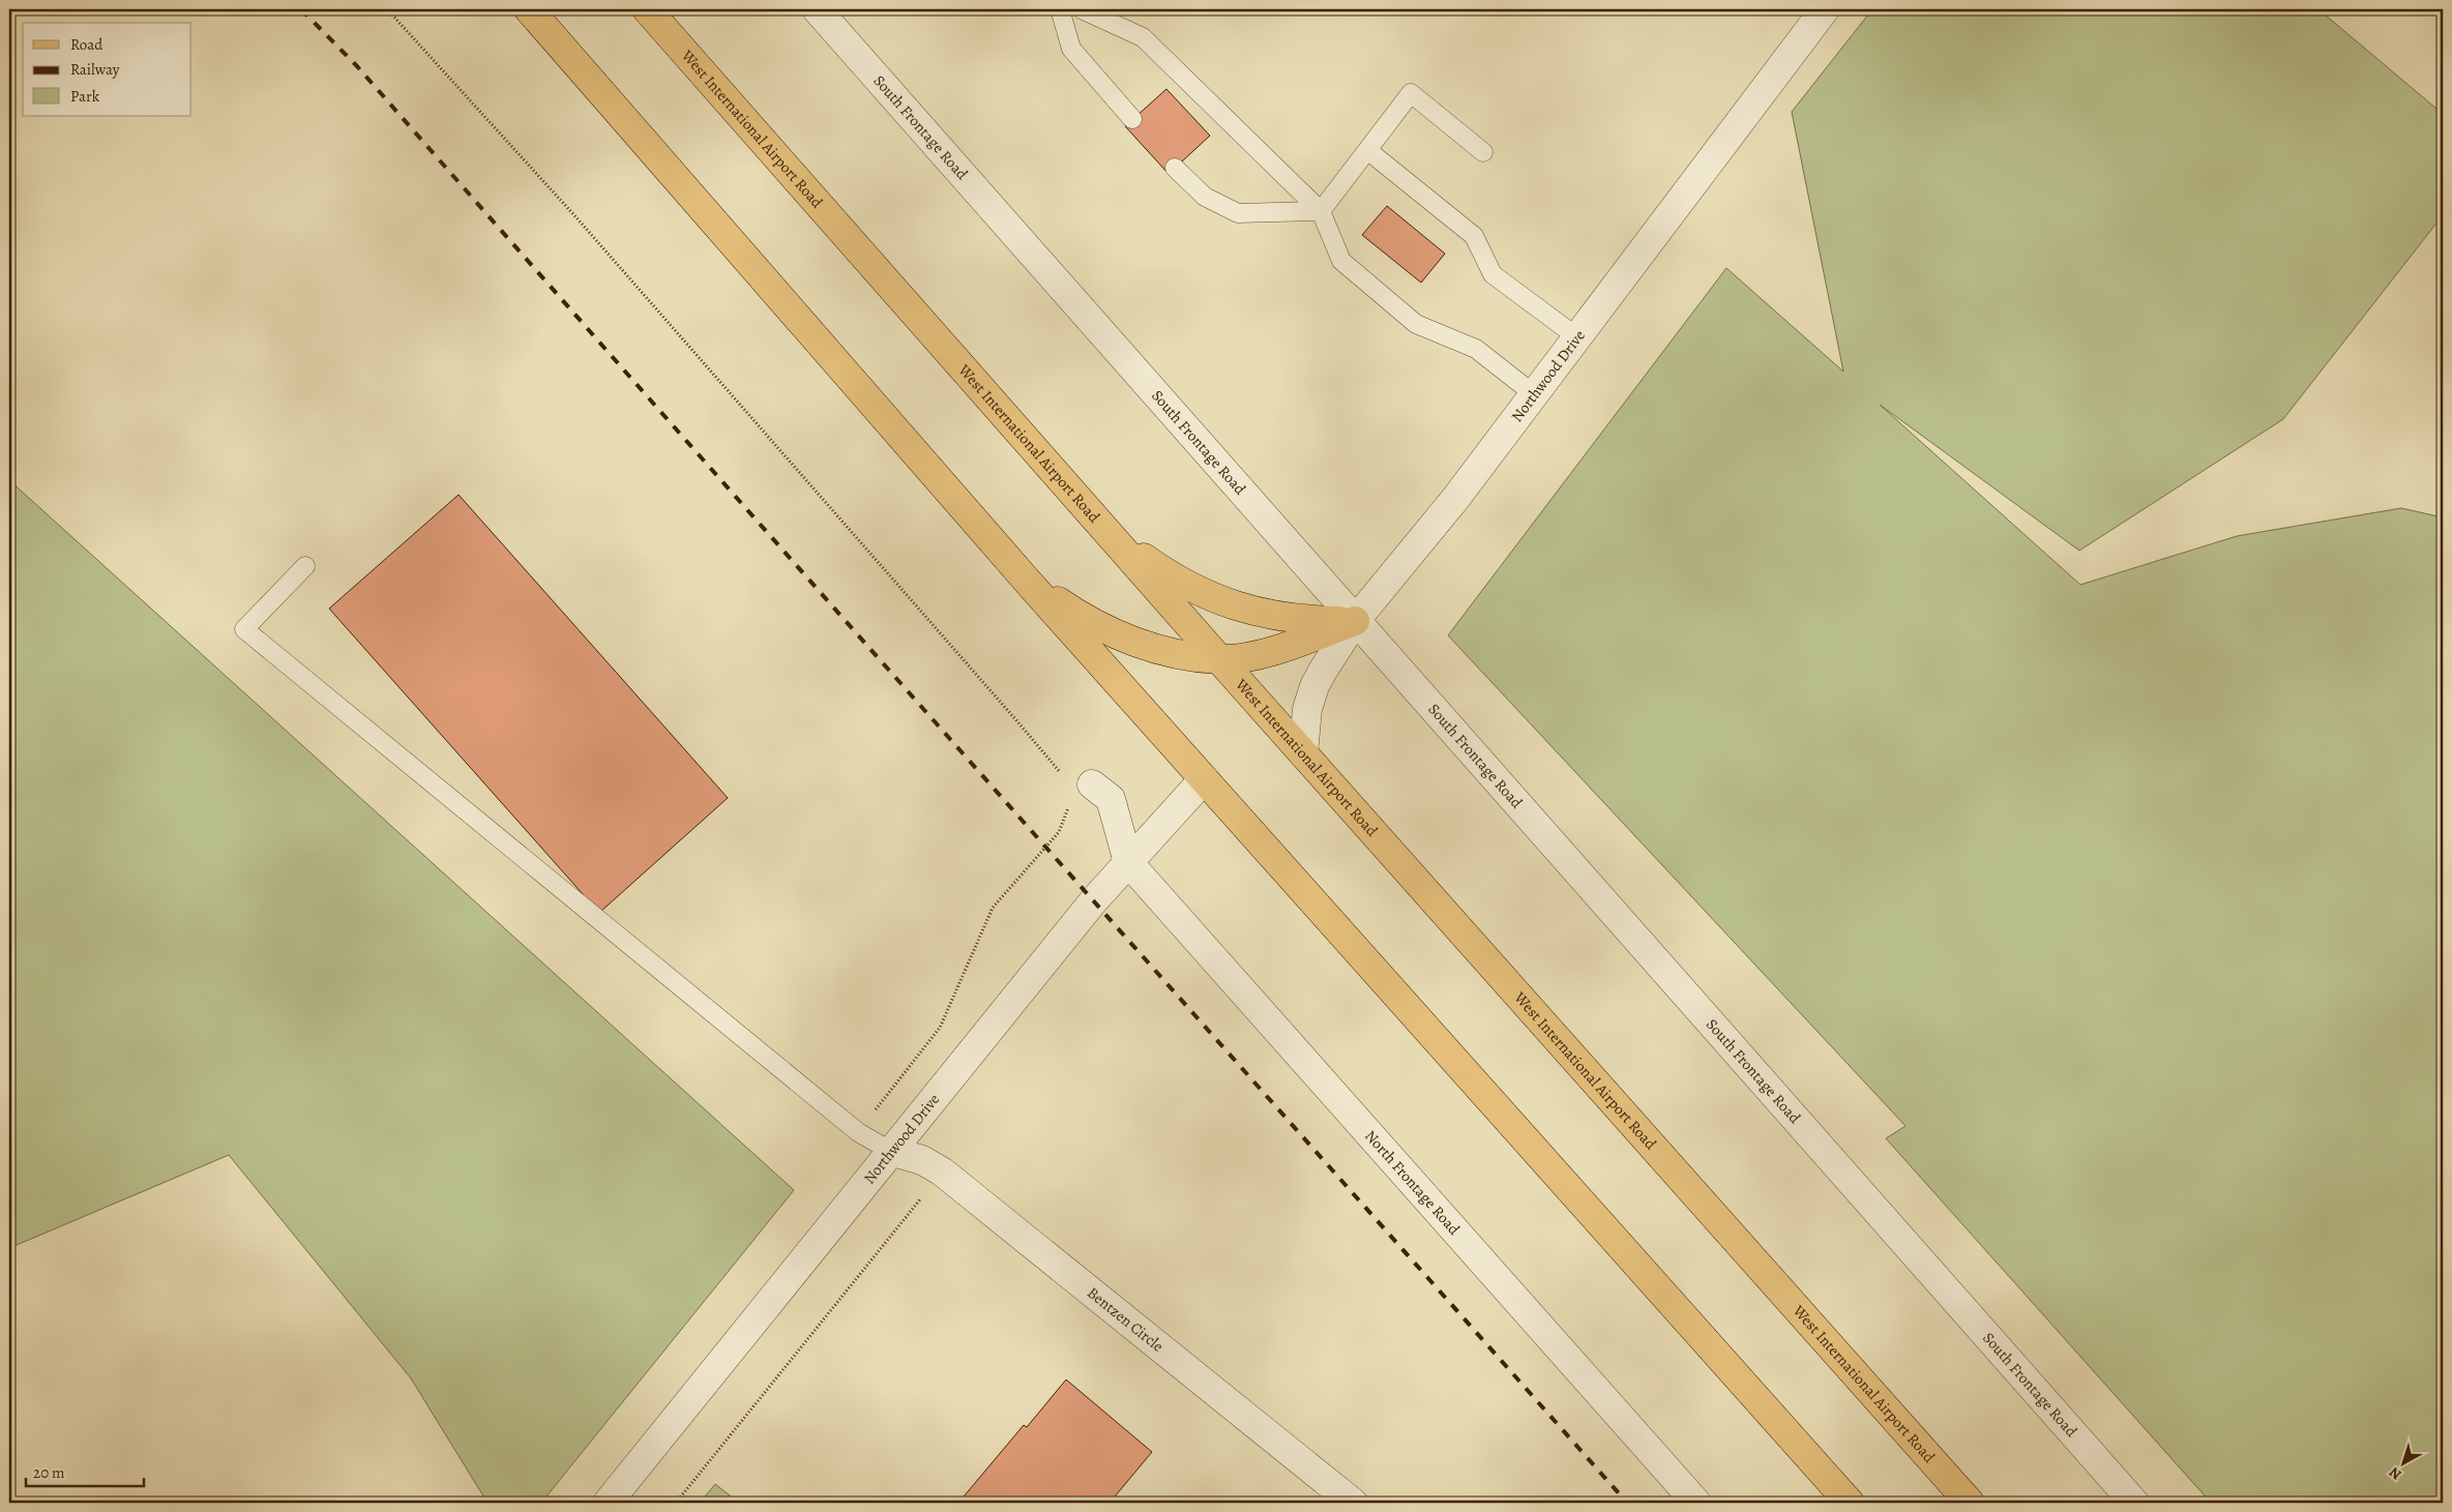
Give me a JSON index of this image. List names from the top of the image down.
{
  "streets": {
    "main road": ["West International Airport Road"],
    "street": [
      "South Frontage Road",
      "Northwood Drive",
      "North Frontage Road",
      "Bentzen Circle"
    ]
  },
  "crossings": [
    ["South Frontage Road", "Northwood Drive"],
    ["West International Airport Road", "Northwood Drive"],
    ["Northwood Drive", "North Frontage Road"],
    ["Northwood Drive", "Bentzen Circle"]
  ],
  "legend": ["Road", "Railway", "Park"],
  "scale_bar": "20 m",
  "north": "bottom left"
}
